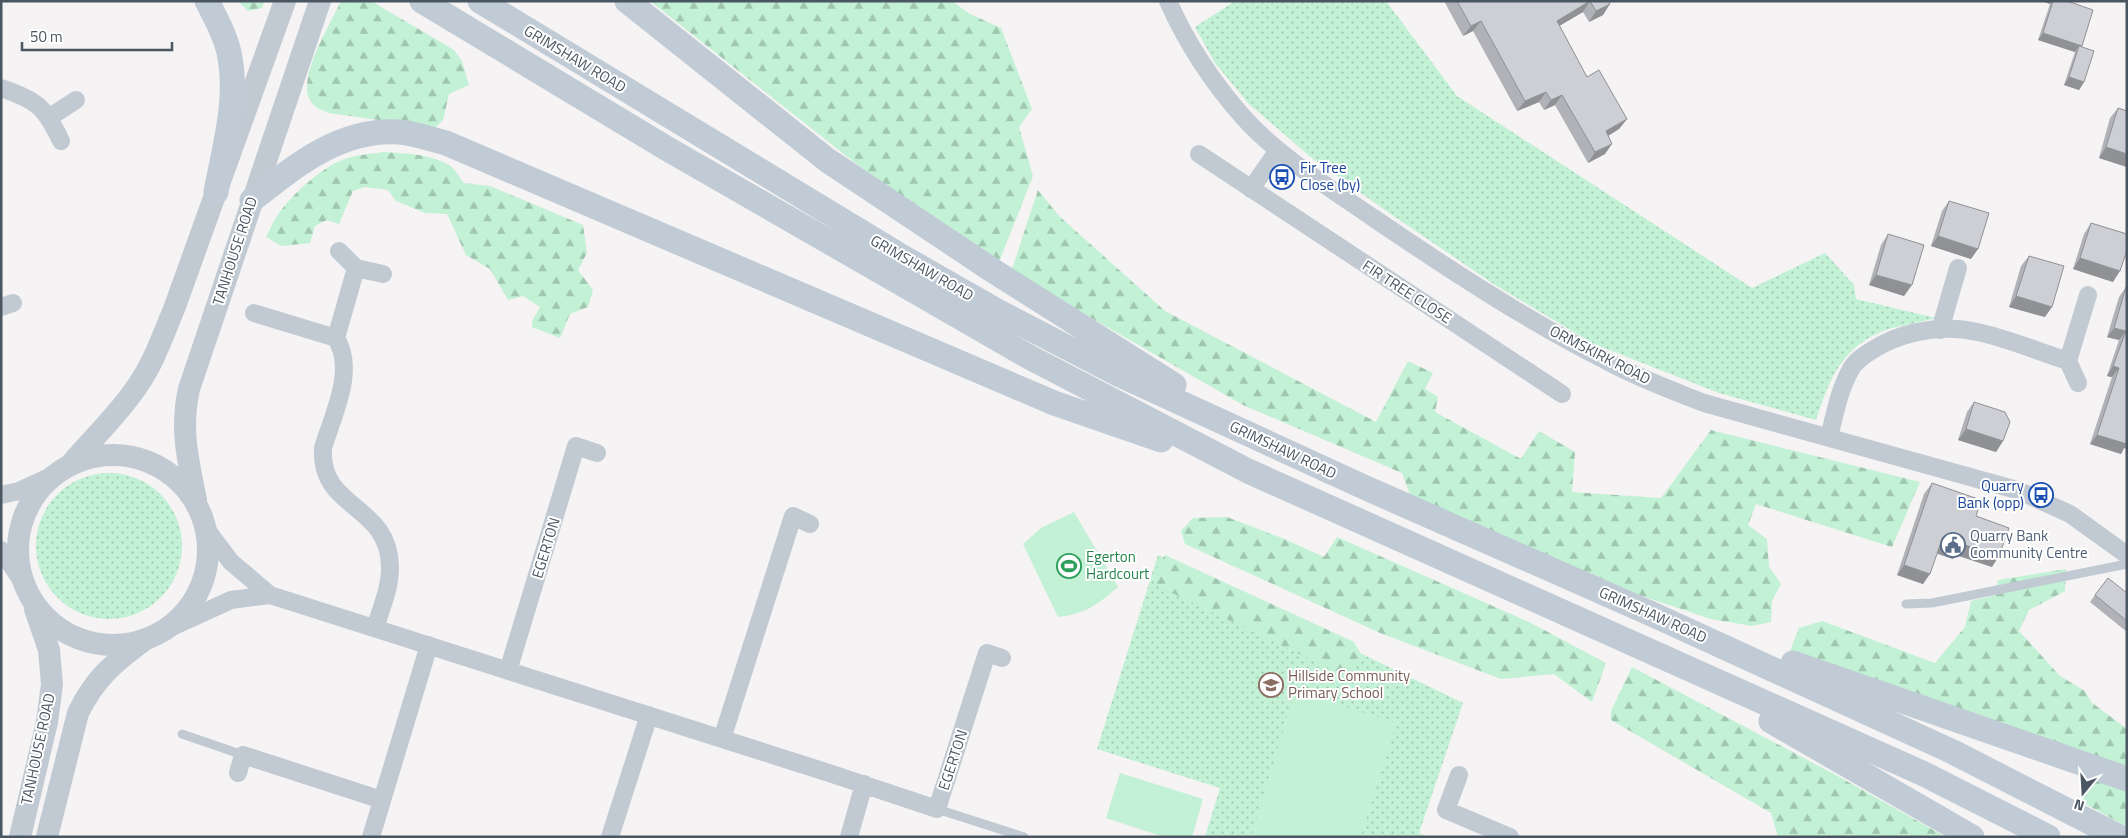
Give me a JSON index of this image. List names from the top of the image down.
{
  "streets": {
    "main road": ["GRIMSHAW ROAD"],
    "street": [
      "TANHOUSE ROAD",
      "FIR TREE CLOSE",
      "ORMSKIRK ROAD",
      "EGERTON"
    ]
  },
  "crossings": [
    ["TANHOUSE ROAD", "EGERTON"]
  ],
  "places": {
    "bus stop": ["Fir Tree Close (by)", "Quarry Bank (opp)"],
    "public building": ["Quarry Bank Community Centre"],
    "sports": ["Egerton Hardcourt"],
    "school or university": ["Hillside Community Primary School"]
  },
  "scale_bar": "50 m",
  "north": "bottom"
}
